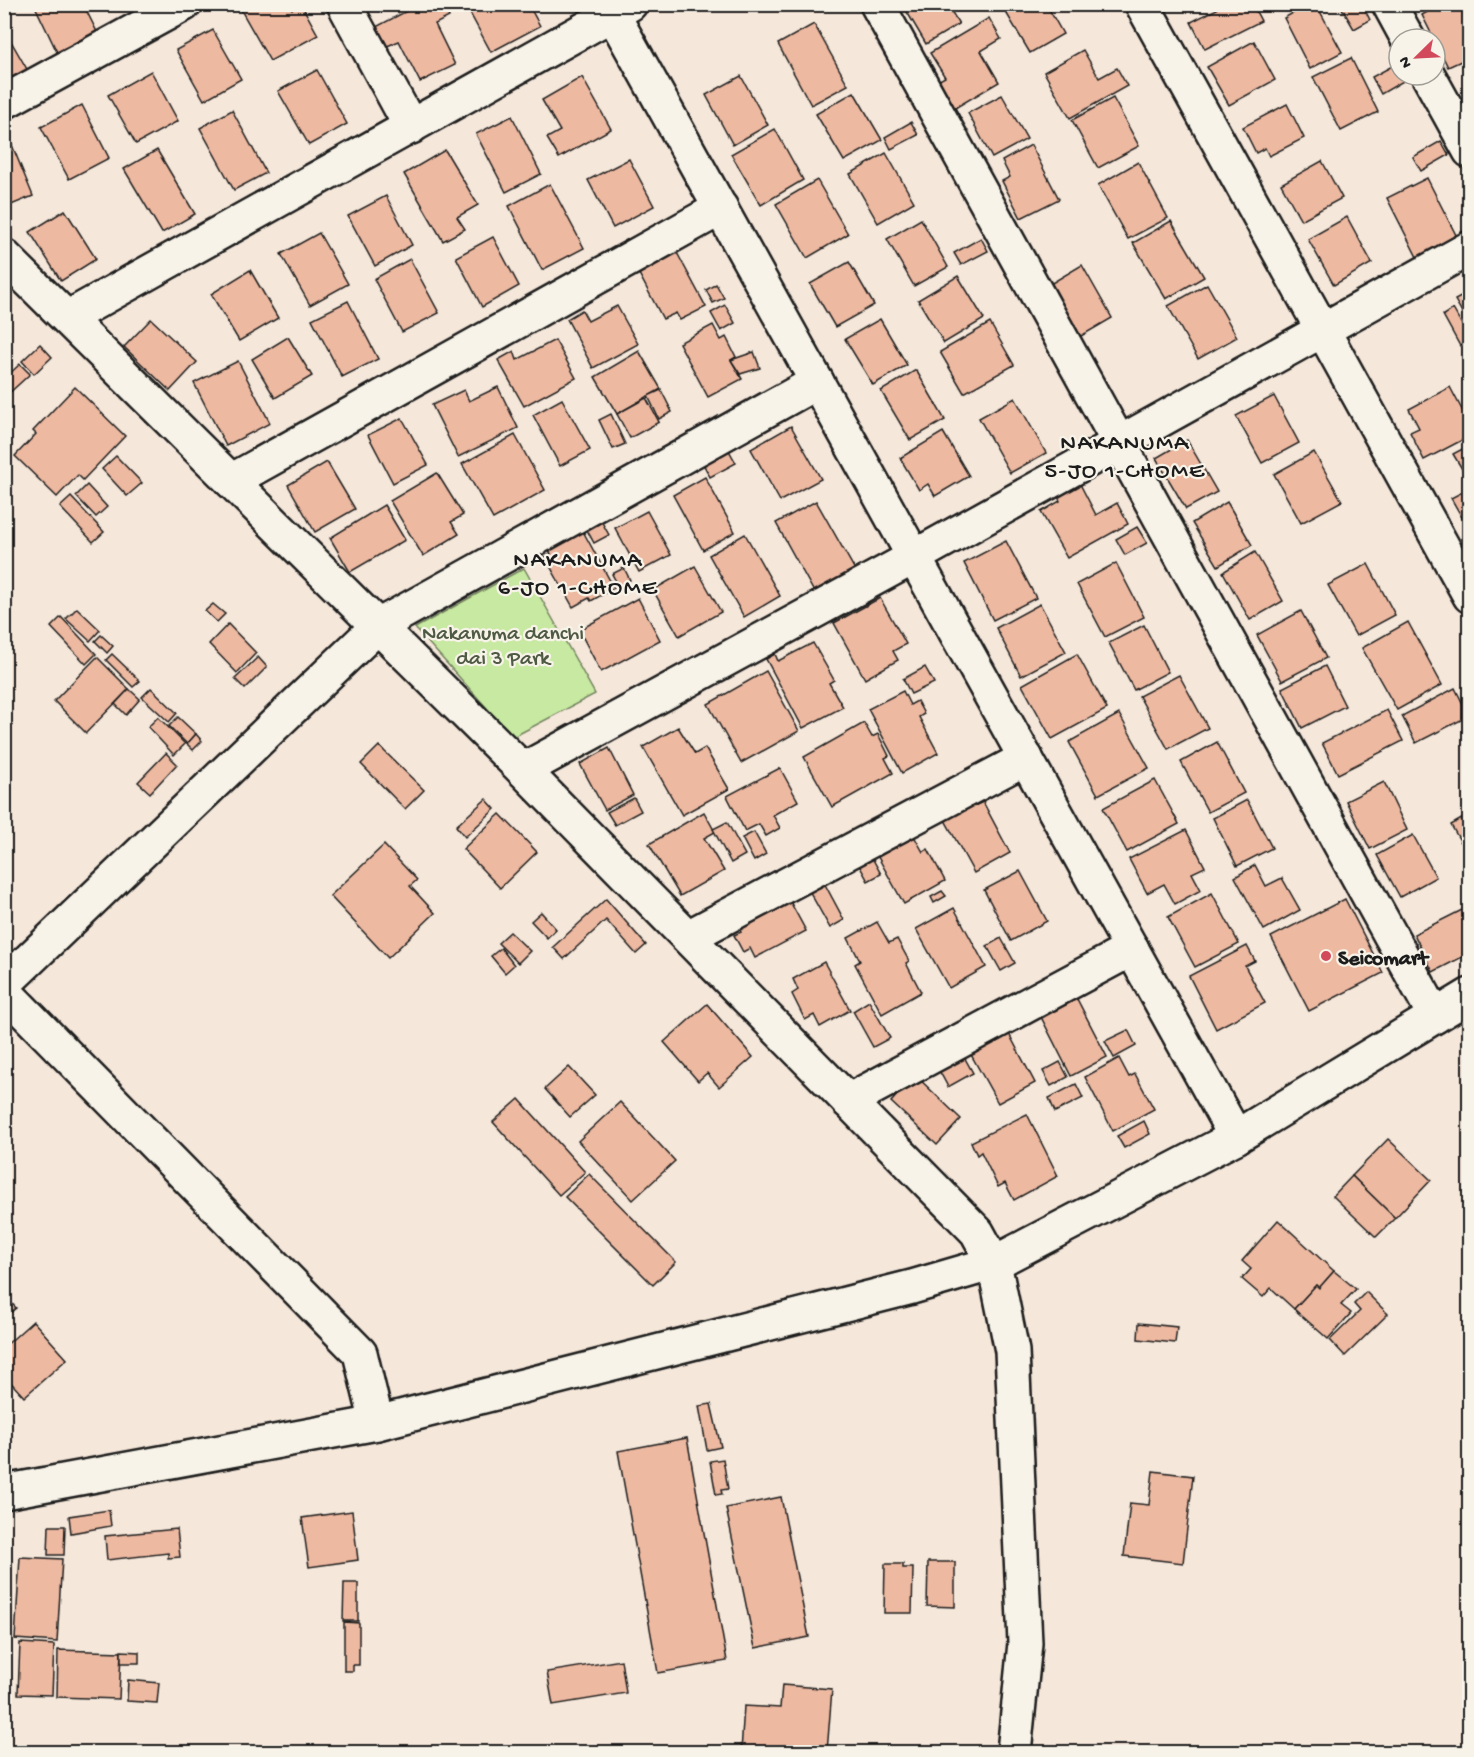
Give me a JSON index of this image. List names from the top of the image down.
{
  "districts": ["NAKANUMA 5-JO 1-CHOME", "NAKANUMA 6-JO 1-CHOME"],
  "parks": ["Nakanuma danchi dai 3 Park"],
  "places": ["Seicomart"],
  "north": "bottom left"
}
